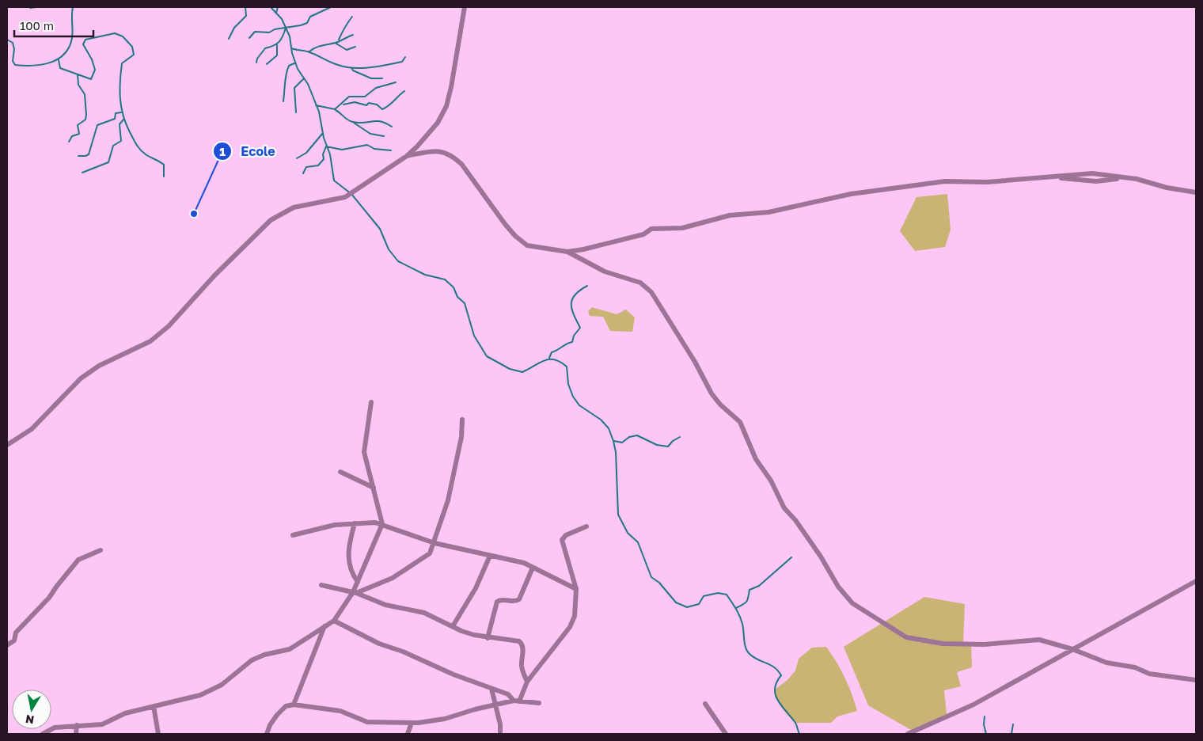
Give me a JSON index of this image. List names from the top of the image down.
{
  "places": ["Ecole"],
  "scale_bar": "100 m",
  "north": "bottom"
}
